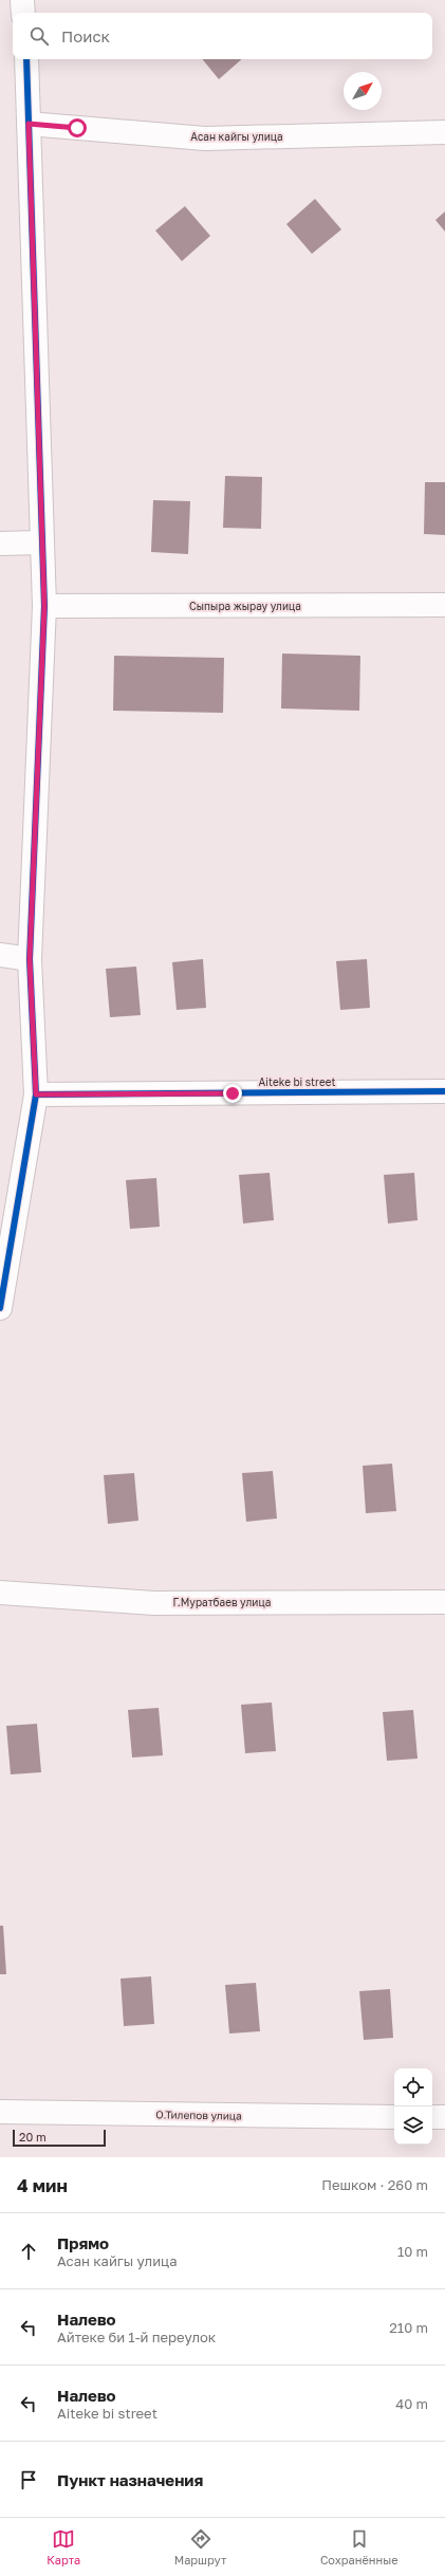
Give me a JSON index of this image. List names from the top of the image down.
{
  "streets": {
    "street": [
      "Асан кайгы улица",
      "Сыпыра жырау улица",
      "Aiteke bi street",
      "Г.Муратбаев улица",
      "О.Тилепов улица"
    ]
  },
  "scale_bar": "20 m",
  "north": "top right",
  "page": {
    "search": "Поиск",
    "scale": "20 m",
    "heading": ["4 мин", "Пешком · 260 m"],
    "list": [
      ["Прямо", "Асан кайгы улица", "10 m"],
      ["Налево", "Айтеке би 1-й переулок", "210 m"],
      ["Налево", "Aiteke bi street", "40 m"],
      "Пункт назначения"
    ],
    "nav": ["Карта", "Маршрут", "Сохранённые"]
  }
}
